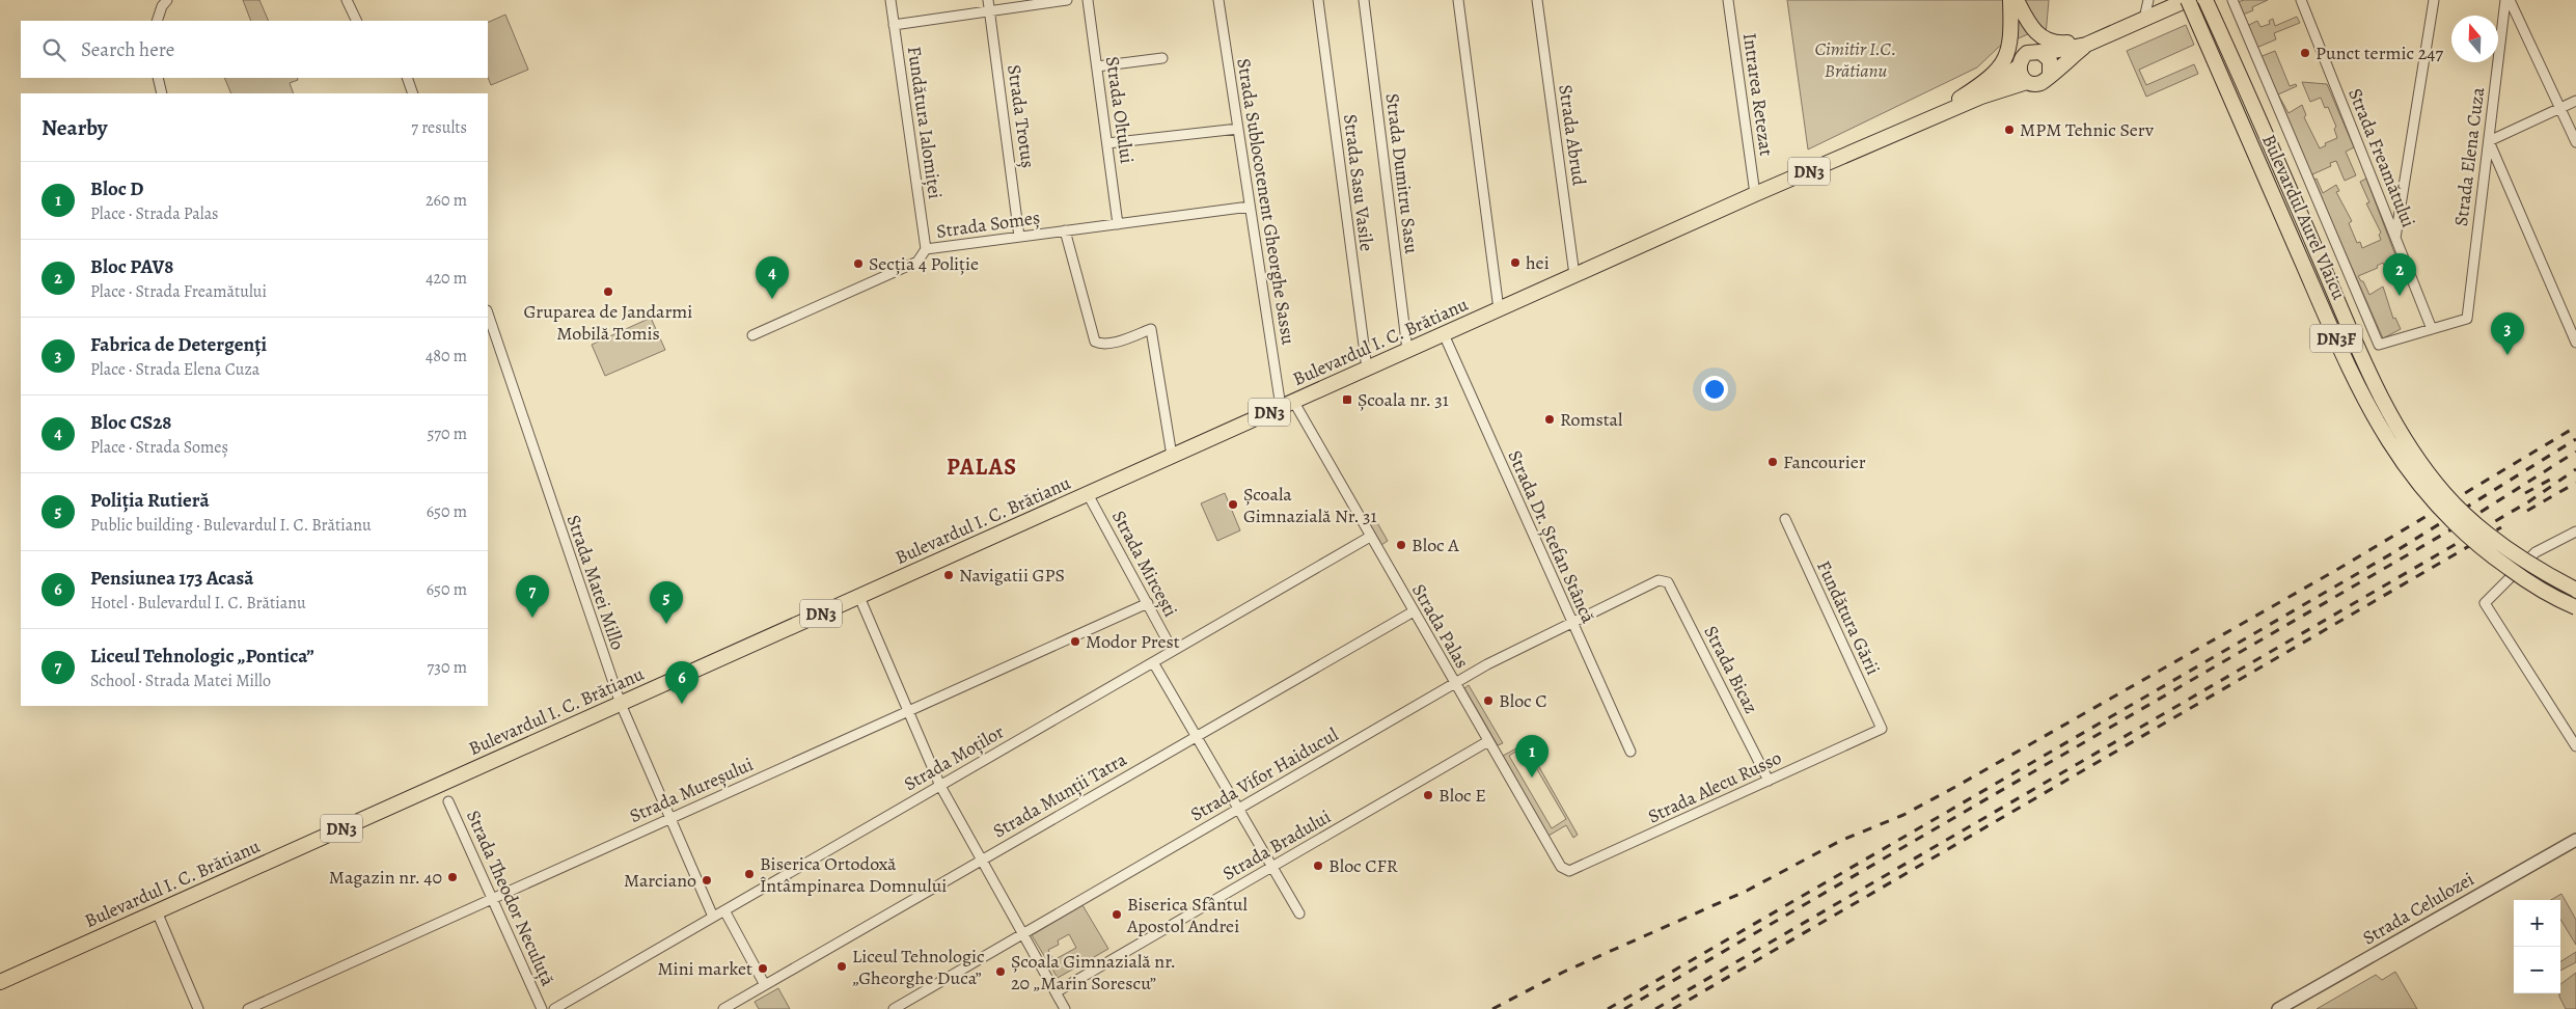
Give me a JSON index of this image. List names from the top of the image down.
{
  "streets": {
    "main road": [
      "DN3",
      "Bulevardul Aurel Vlaicu",
      "DN3F",
      "Bulevardul I. C. Brătianu"
    ],
    "street": [
      "Intrarea Retezat",
      "Strada Oltului",
      "Strada Trotuș",
      "Fundătura Ialomiței",
      "Strada Abrud",
      "Strada Elena Cuza",
      "Strada Freamătului",
      "Strada Dumitru Sasu",
      "Strada Sasu Vasile",
      "Strada Sublocotenent Gheorghe Sassu",
      "Strada Someș",
      "Strada Dr. Ștefan Stâncă",
      "Strada Mircești",
      "Strada Matei Millo",
      "Fundătura Gării",
      "Strada Palas",
      "Strada Bicaz",
      "Strada Moților",
      "Strada Vifor Haiducul",
      "Strada Alecu Russo",
      "Strada Mureșului",
      "Strada Munții Tatra",
      "Strada Bradului",
      "Strada Theodor Neculuță",
      "Strada Celulozei"
    ]
  },
  "crossings": [
    ["Intrarea Retezat", "Bulevardul I. C. Brătianu"],
    ["Strada Oltului", "Strada Someș"],
    ["Strada Trotuș", "Strada Someș"],
    ["Fundătura Ialomiței", "Strada Someș"],
    ["Strada Abrud", "Bulevardul I. C. Brătianu"],
    ["Strada Elena Cuza", "Strada Freamătului"],
    ["DN3", "Bulevardul Aurel Vlaicu"],
    ["DN3", "Bulevardul I. C. Brătianu"],
    ["Strada Dumitru Sasu", "Bulevardul I. C. Brătianu"],
    ["Strada Sasu Vasile", "Bulevardul I. C. Brătianu"],
    ["Strada Sublocotenent Gheorghe Sassu", "Strada Someș"],
    ["Strada Sublocotenent Gheorghe Sassu", "Bulevardul I. C. Brătianu"],
    ["Strada Sublocotenent Gheorghe Sassu", "Strada Palas"],
    ["Bulevardul I. C. Brătianu", "Strada Dr. Ștefan Stâncă"],
    ["Bulevardul I. C. Brătianu", "Strada Mircești"],
    ["Bulevardul I. C. Brătianu", "Strada Matei Millo"],
    ["Bulevardul I. C. Brătianu", "Strada Palas"],
    ["Strada Dr. Ștefan Stâncă", "Strada Vifor Haiducul"],
    ["Strada Mircești", "Strada Moților"],
    ["Strada Mircești", "Strada Mureșului"],
    ["Strada Matei Millo", "Strada Moților"],
    ["Strada Matei Millo", "Strada Mureșului"],
    ["Fundătura Gării", "Strada Alecu Russo"],
    ["Strada Palas", "Strada Moților"],
    ["Strada Palas", "Strada Vifor Haiducul"],
    ["Strada Palas", "Strada Alecu Russo"],
    ["Strada Palas", "Strada Munții Tatra"],
    ["Strada Palas", "Strada Bradului"],
    ["Strada Bicaz", "Strada Vifor Haiducul"],
    ["Strada Bicaz", "Strada Alecu Russo"],
    ["Strada Mureșului", "Strada Theodor Neculuță"]
  ],
  "districts": ["PALAS"],
  "parks": ["Cimitir I.C. Brătianu"],
  "places": {
    "other": [
      "Punct termic 247",
      "MPM Tehnic Serv",
      "hei",
      "Secția 4 Poliție",
      "Gruparea de Jandarmi Mobilă Tomis",
      "Romstal",
      "Fancourier",
      "Școala Gimnazială Nr. 31",
      "Bloc A",
      "Navigatii GPS",
      "Modor Prest",
      "Bloc C",
      "Bloc E",
      "Bloc CFR",
      "Biserica Ortodoxă Întâmpinarea Domnului",
      "Magazin nr. 40",
      "Marciano",
      "Biserica Sfântul Apostol Andrei",
      "Liceul Tehnologic „Gheorghe Duca”",
      "Mini market",
      "Școala Gimnazială nr. 20 „Marin Sorescu”"
    ],
    "transit": ["Școala nr. 31"]
  },
  "north": "top",
  "page": {
    "search": "Search here",
    "heading": ["Nearby", "7 results"],
    "list": [
      {
        "mark": "1",
        "name": "Bloc D",
        "note": "Place · Strada Palas",
        "value": "260 m"
      },
      {
        "mark": "2",
        "name": "Bloc PAV8",
        "note": "Place · Strada Freamătului",
        "value": "420 m"
      },
      {
        "mark": "3",
        "name": "Fabrica de Detergenți",
        "note": "Place · Strada Elena Cuza",
        "value": "480 m"
      },
      {
        "mark": "4",
        "name": "Bloc CS28",
        "note": "Place · Strada Someș",
        "value": "570 m"
      },
      {
        "mark": "5",
        "name": "Poliția Rutieră",
        "note": "Public building · Bulevardul I. C. Brătianu",
        "value": "650 m"
      },
      {
        "mark": "6",
        "name": "Pensiunea 173 Acasă",
        "note": "Hotel · Bulevardul I. C. Brătianu",
        "value": "650 m"
      },
      {
        "mark": "7",
        "name": "Liceul Tehnologic „Pontica”",
        "note": "School · Strada Matei Millo",
        "value": "730 m"
      }
    ],
    "pins": [
      "2",
      "4",
      "3",
      "7",
      "5",
      "6",
      "1"
    ],
    "map_buttons": ["+", "−"]
  }
}
